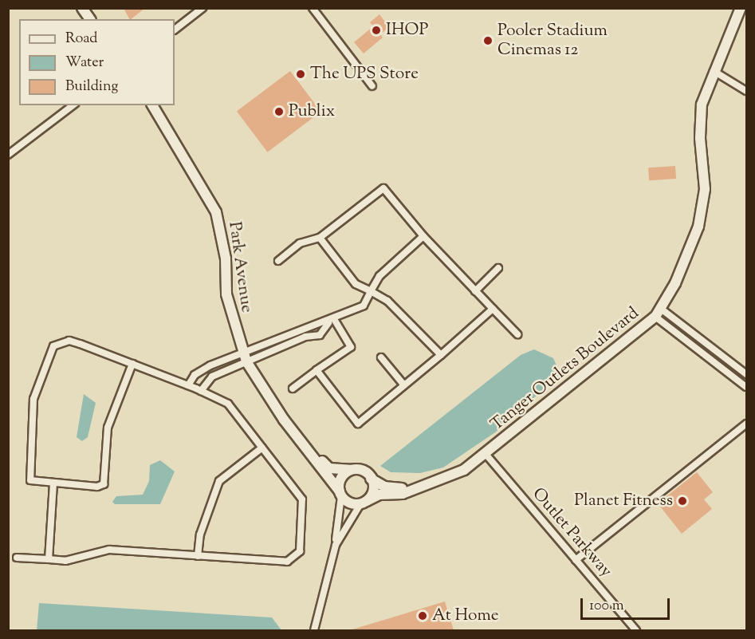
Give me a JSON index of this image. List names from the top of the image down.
{
  "streets": {
    "street": ["Park Avenue", "Tanger Outlets Boulevard", "Outlet Parkway"]
  },
  "crossings": [
    ["Park Avenue", "Tanger Outlets Boulevard"],
    ["Tanger Outlets Boulevard", "Outlet Parkway"]
  ],
  "places": [
    "IHOP",
    "Pooler Stadium Cinemas 12",
    "The UPS Store",
    "Publix",
    "Planet Fitness",
    "At Home"
  ],
  "legend": ["Road", "Water", "Building"],
  "scale_bar": "100 m"
}
